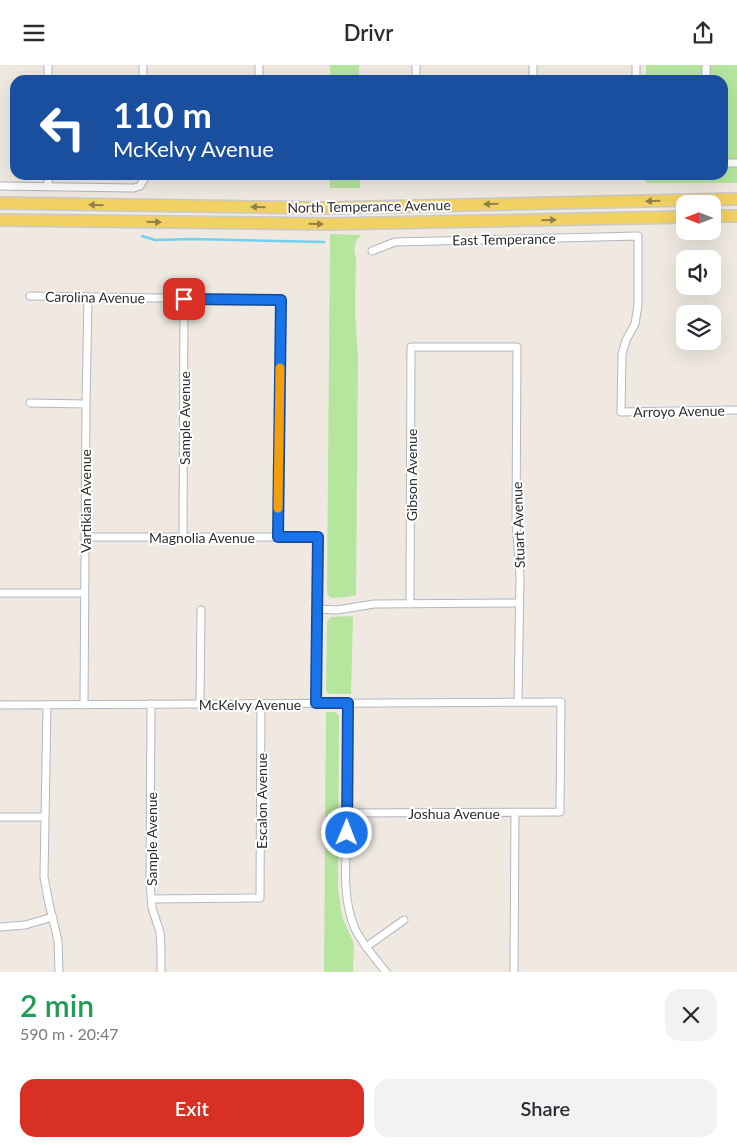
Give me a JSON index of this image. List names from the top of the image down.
{
  "streets": {
    "main road": ["North Temperance Avenue"],
    "street": [
      "East Temperance",
      "Carolina Avenue",
      "Arroyo Avenue",
      "Sample Avenue",
      "Gibson Avenue",
      "Vartikian Avenue",
      "Stuart Avenue",
      "Magnolia Avenue",
      "McKelvy Avenue",
      "Escalon Avenue",
      "Joshua Avenue"
    ]
  },
  "crossings": [
    ["East Temperance", "Arroyo Avenue"],
    ["Carolina Avenue", "Sample Avenue"],
    ["Carolina Avenue", "Vartikian Avenue"],
    ["Carolina Avenue", "Magnolia Avenue"],
    ["Sample Avenue", "Magnolia Avenue"],
    ["Sample Avenue", "McKelvy Avenue"],
    ["Sample Avenue", "Escalon Avenue"],
    ["Gibson Avenue", "Stuart Avenue"],
    ["Vartikian Avenue", "Magnolia Avenue"],
    ["Vartikian Avenue", "McKelvy Avenue"],
    ["Stuart Avenue", "McKelvy Avenue"],
    ["McKelvy Avenue", "Escalon Avenue"],
    ["McKelvy Avenue", "Joshua Avenue"]
  ],
  "north": "left",
  "page": {
    "header": "Drivr",
    "turn": ["110 m", "McKelvy Avenue"],
    "heading": ["2 min", "590 m · 20:47"],
    "buttons": ["Exit", "Share"]
  }
}
